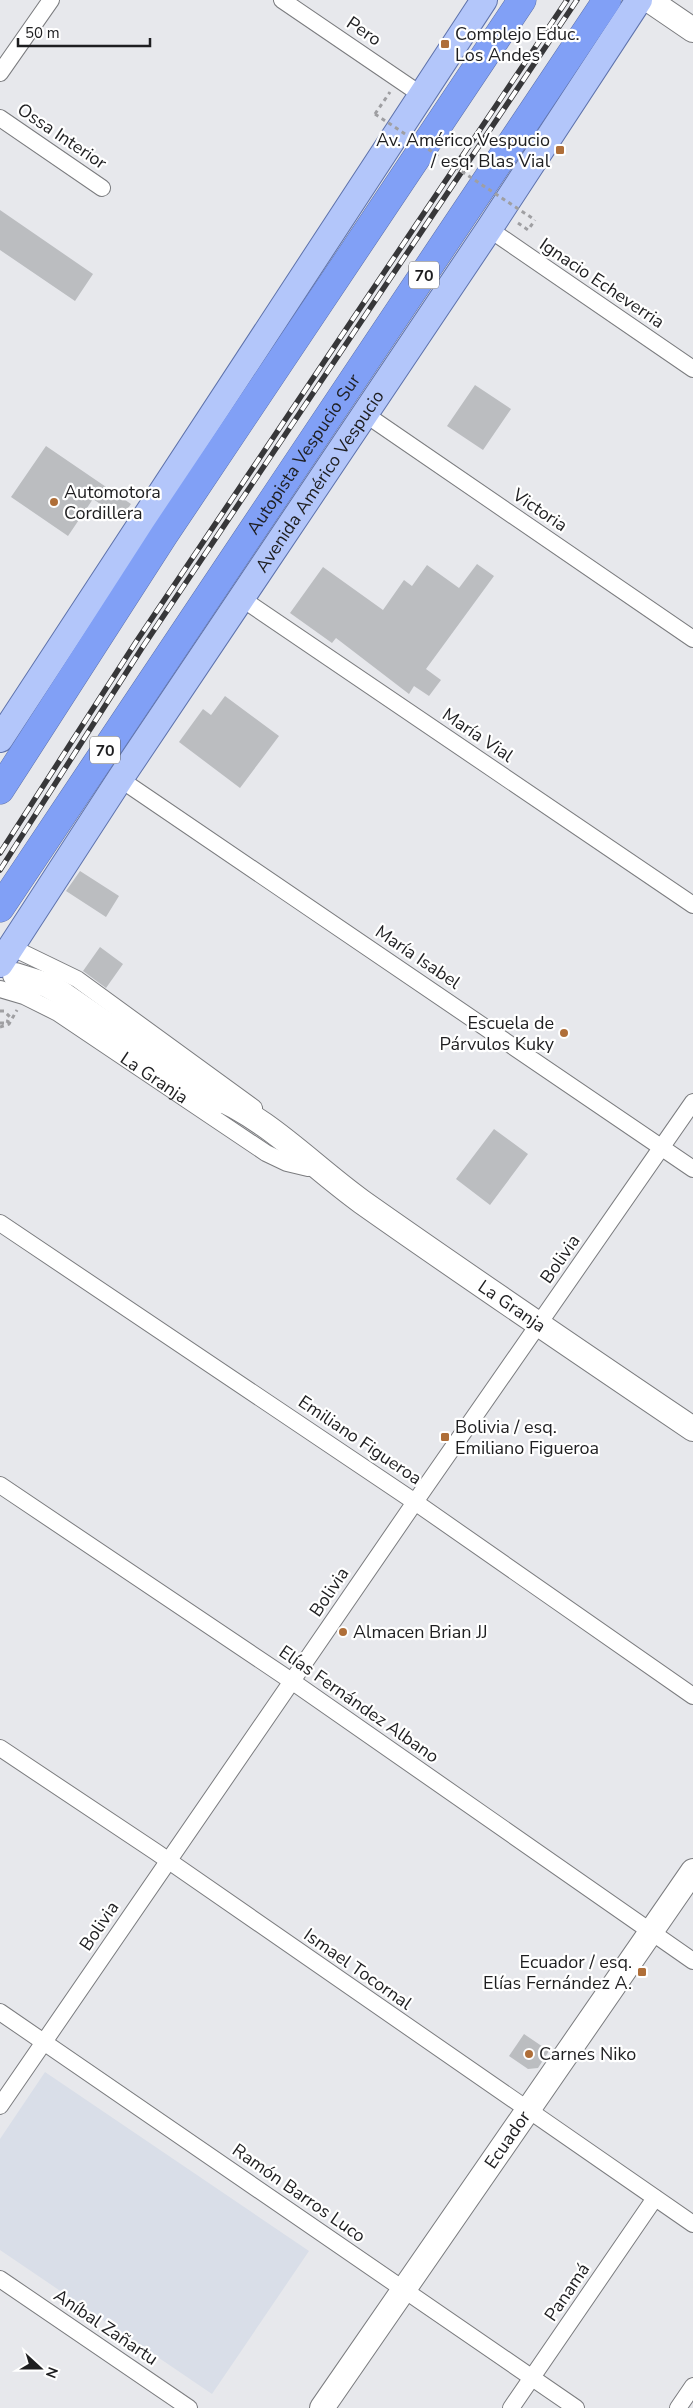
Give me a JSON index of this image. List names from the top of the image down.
{
  "streets": {
    "highway": ["70", "Autopista Vespucio Sur"],
    "main road": ["Avenida Américo Vespucio", "La Granja", "Ecuador"],
    "street": [
      "Pero",
      "Ossa Interior",
      "Ignacio Echeverria",
      "Victoria",
      "María Vial",
      "María Isabel",
      "Bolivia",
      "Emiliano Figueroa",
      "Elías Fernández Albano",
      "Ismael Tocornal",
      "Ramón Barros Luco",
      "Panamá",
      "Aníbal Zañartu"
    ]
  },
  "crossings": [
    ["Ignacio Echeverria", "Avenida Américo Vespucio"],
    ["Avenida Américo Vespucio", "Victoria"],
    ["Avenida Américo Vespucio", "María Vial"],
    ["Avenida Américo Vespucio", "María Isabel"],
    ["Avenida Américo Vespucio", "La Granja"],
    ["María Isabel", "Bolivia"],
    ["La Granja", "Bolivia"],
    ["Bolivia", "Emiliano Figueroa"],
    ["Bolivia", "Elías Fernández Albano"],
    ["Bolivia", "Ismael Tocornal"],
    ["Bolivia", "Ramón Barros Luco"],
    ["Elías Fernández Albano", "Ecuador"],
    ["Ismael Tocornal", "Ecuador"],
    ["Ismael Tocornal", "Panamá"],
    ["Ecuador", "Ramón Barros Luco"],
    ["Ramón Barros Luco", "Panamá"]
  ],
  "places": {
    "transit": [
      "Complejo Educ. Los Andes",
      "Av. Américo Vespucio / esq. Blas Vial",
      "Bolivia / esq. Emiliano Figueroa",
      "Ecuador / esq. Elías Fernández A."
    ],
    "other": [
      "Automotora Cordillera",
      "Escuela de Párvulos Kuky",
      "Almacen Brian JJ",
      "Carnes Niko"
    ]
  },
  "scale_bar": "50 m",
  "north": "right"
}
